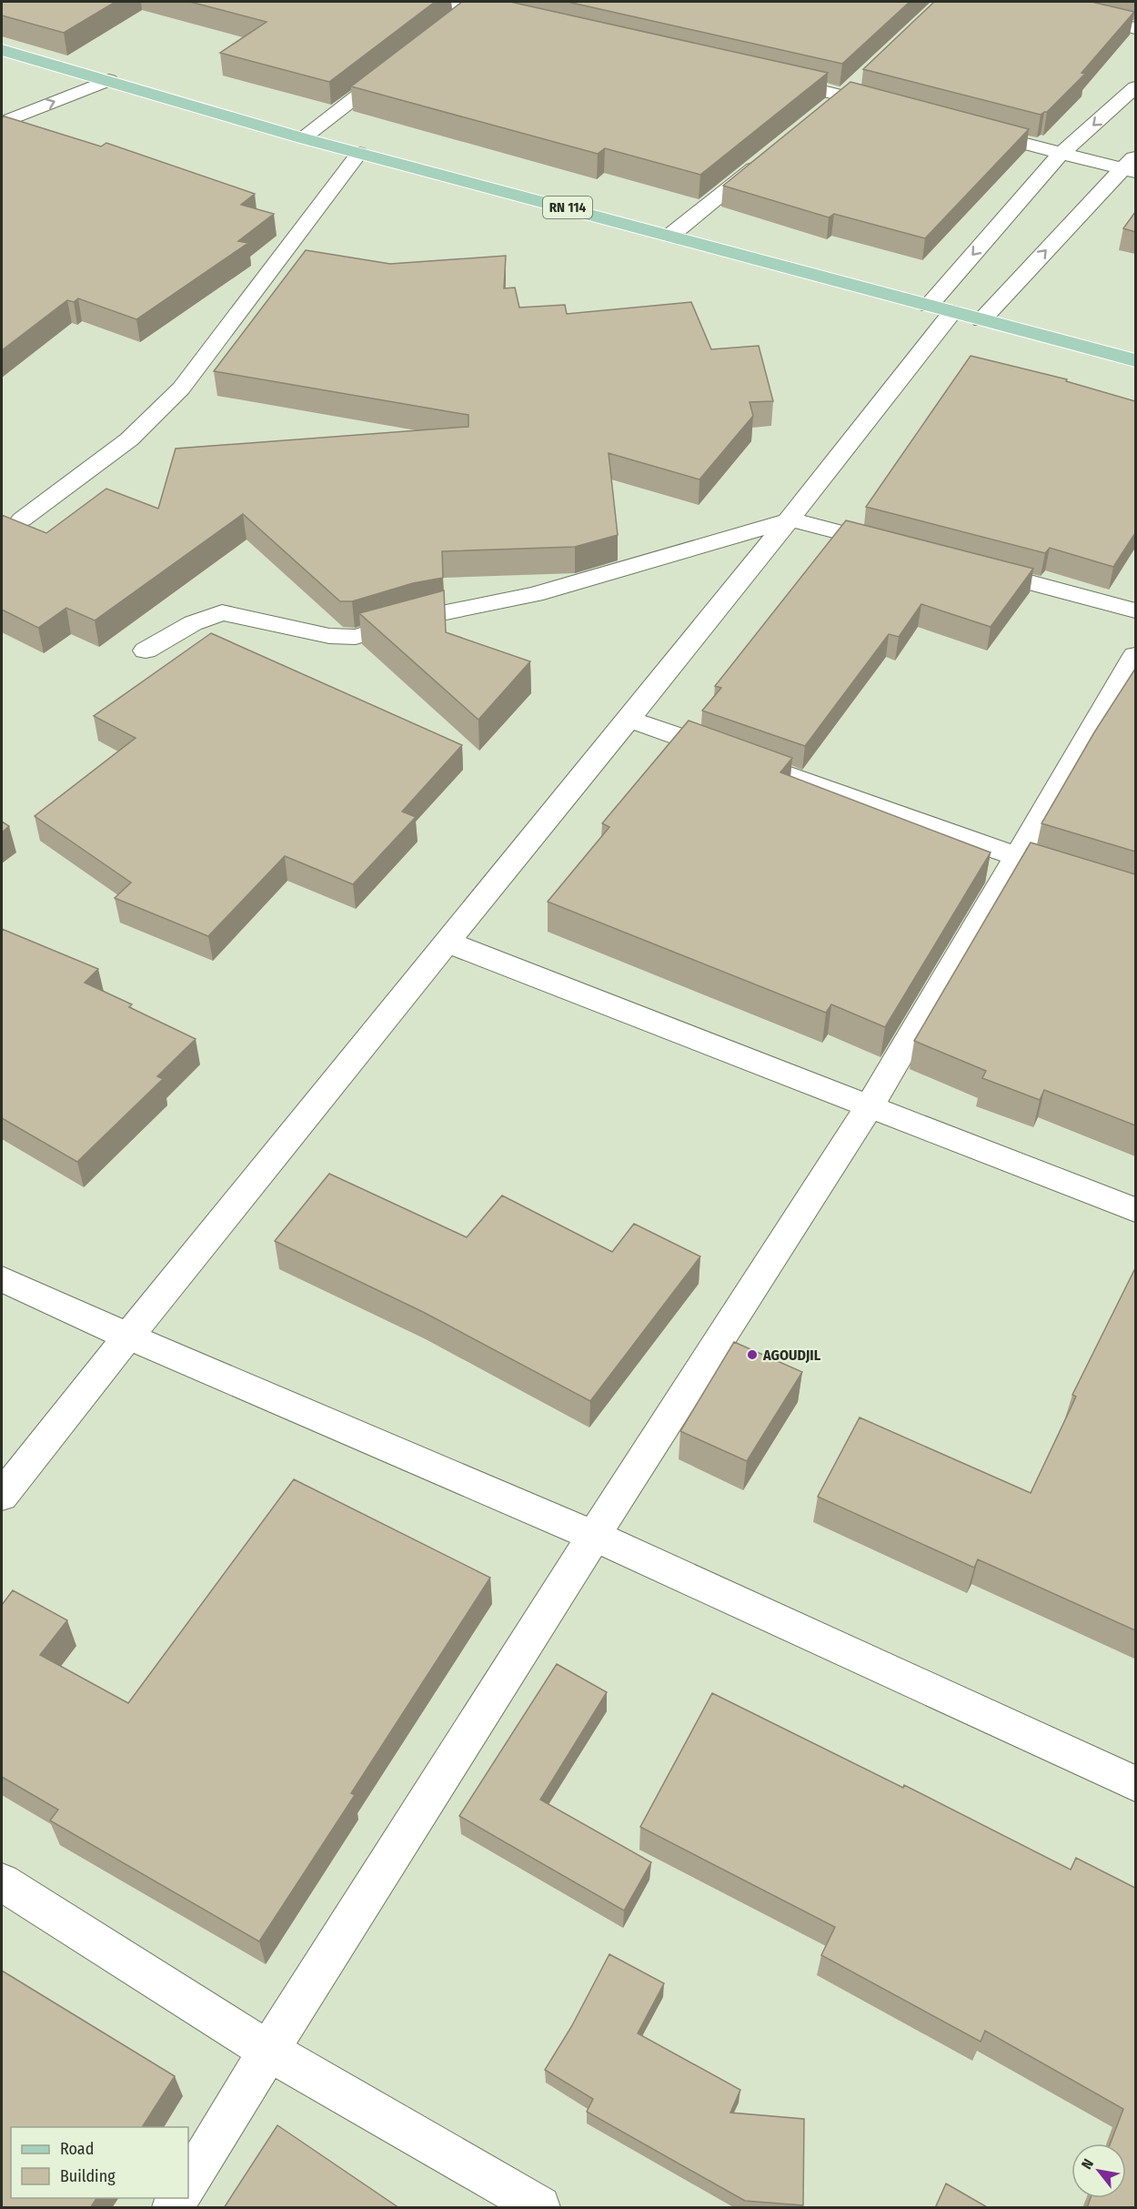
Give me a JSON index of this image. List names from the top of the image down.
{
  "streets": {
    "main road": ["RN 114"]
  },
  "places": ["AGOUDJIL"],
  "legend": ["Road", "Building"],
  "north": "top left"
}
